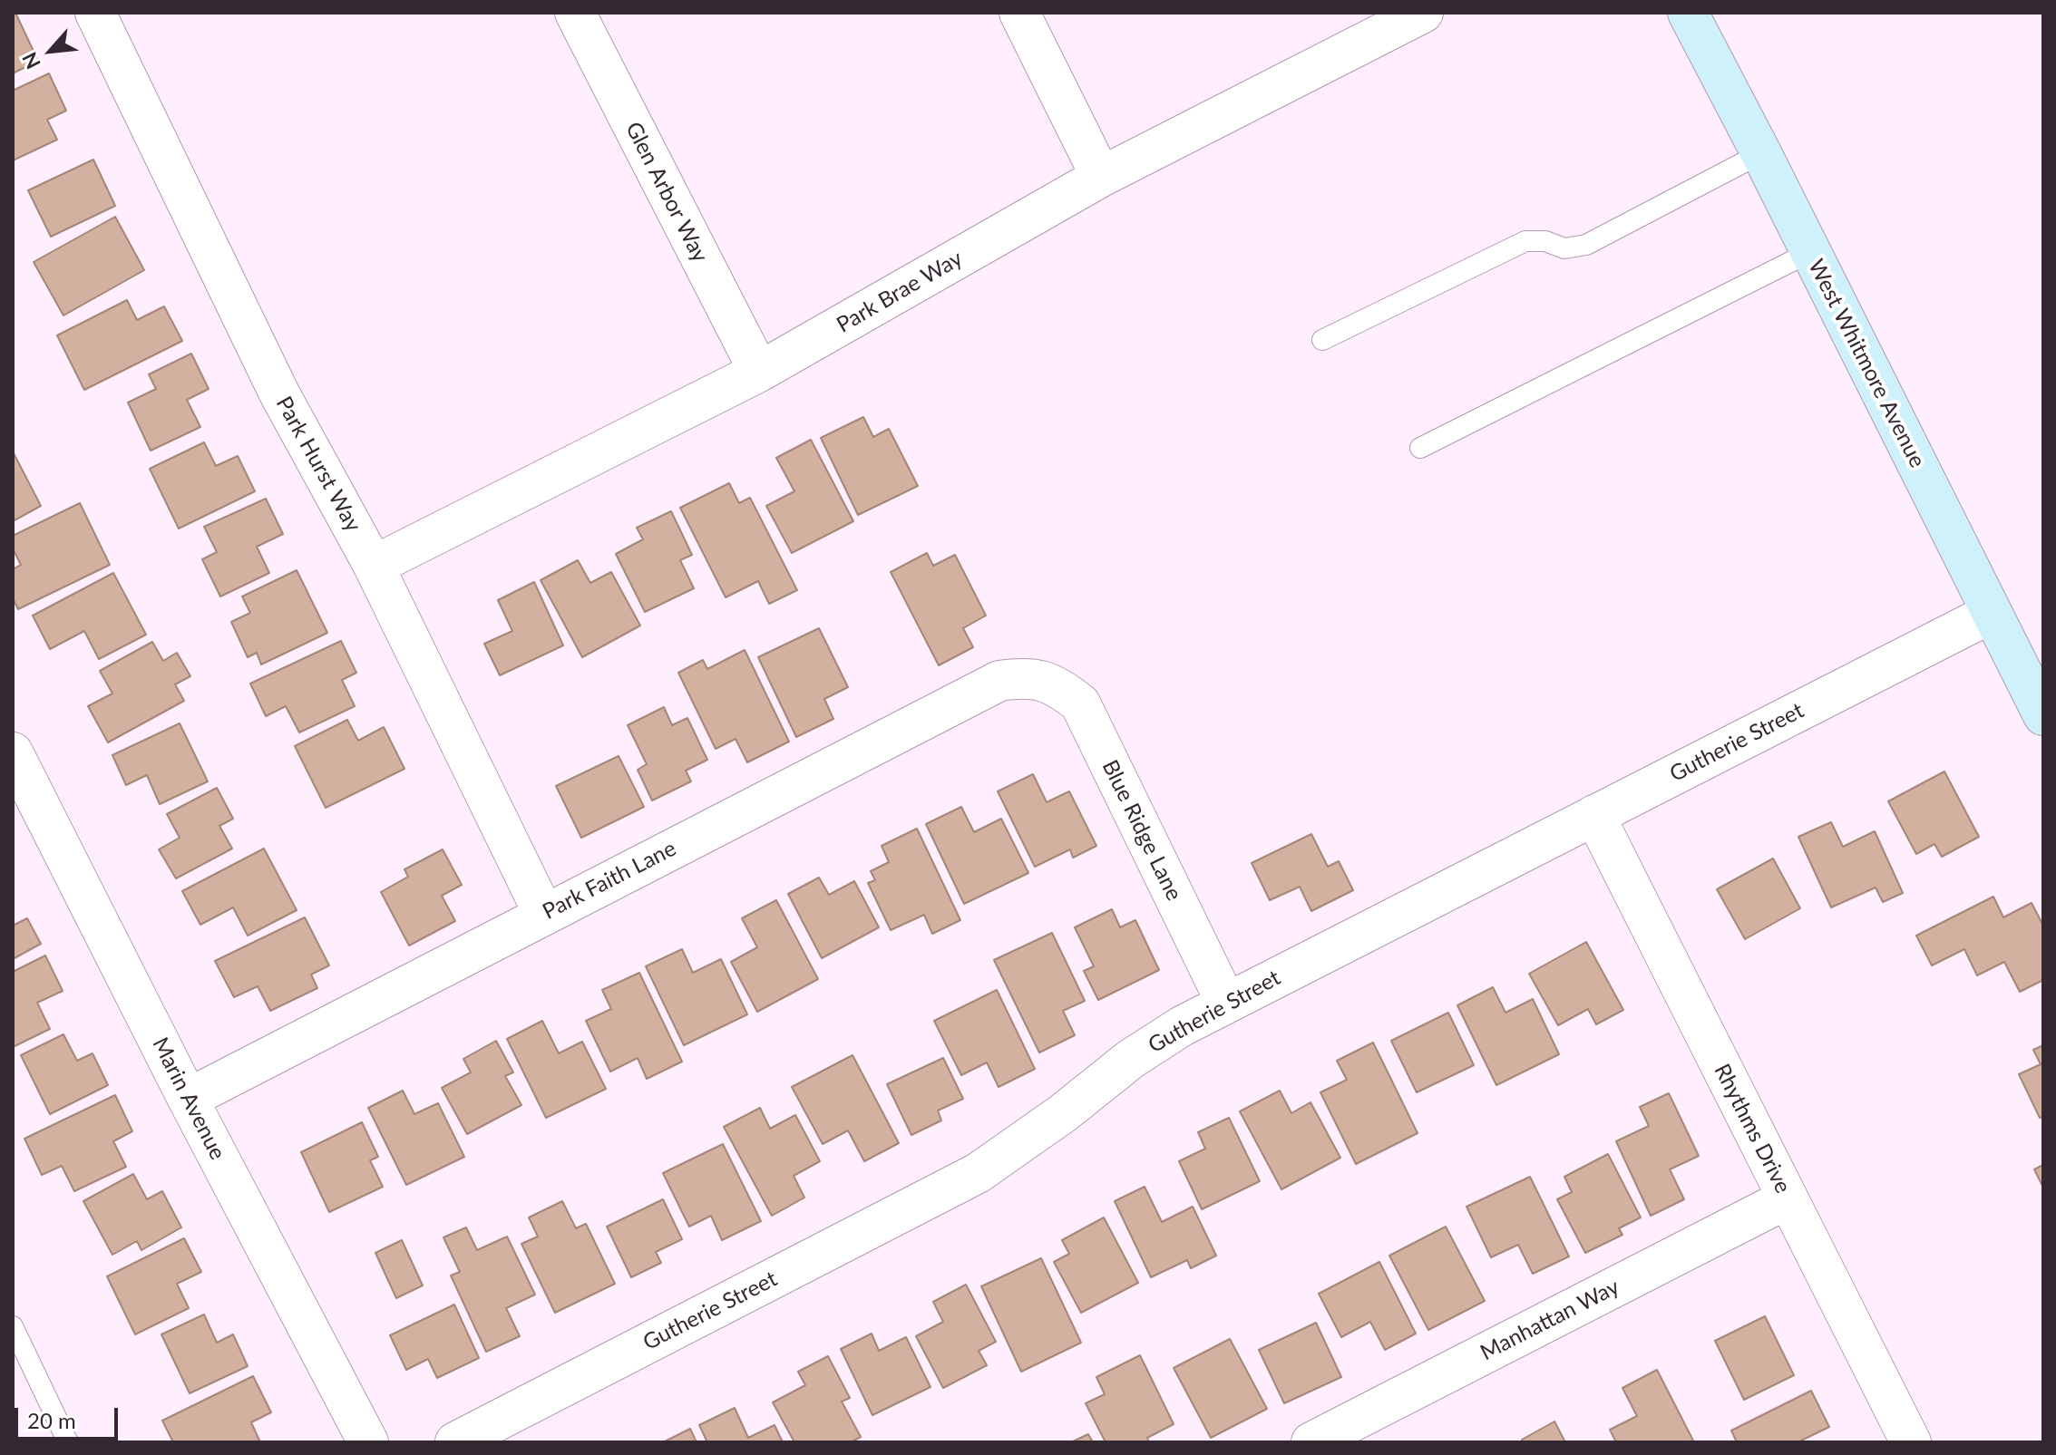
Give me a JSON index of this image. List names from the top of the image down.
{
  "streets": {
    "main road": ["West Whitmore Avenue"],
    "street": [
      "Glen Arbor Way",
      "Park Brae Way",
      "Park Hurst Way",
      "Gutherie Street",
      "Blue Ridge Lane",
      "Park Faith Lane",
      "Marin Avenue",
      "Rhythms Drive",
      "Manhattan Way"
    ]
  },
  "crossings": [
    ["Glen Arbor Way", "Park Brae Way"],
    ["Park Brae Way", "Park Hurst Way"],
    ["West Whitmore Avenue", "Gutherie Street"],
    ["Park Hurst Way", "Park Faith Lane"],
    ["Gutherie Street", "Blue Ridge Lane"],
    ["Gutherie Street", "Rhythms Drive"],
    ["Blue Ridge Lane", "Park Faith Lane"],
    ["Park Faith Lane", "Marin Avenue"],
    ["Rhythms Drive", "Manhattan Way"]
  ],
  "scale_bar": "20 m",
  "north": "bottom left"
}
